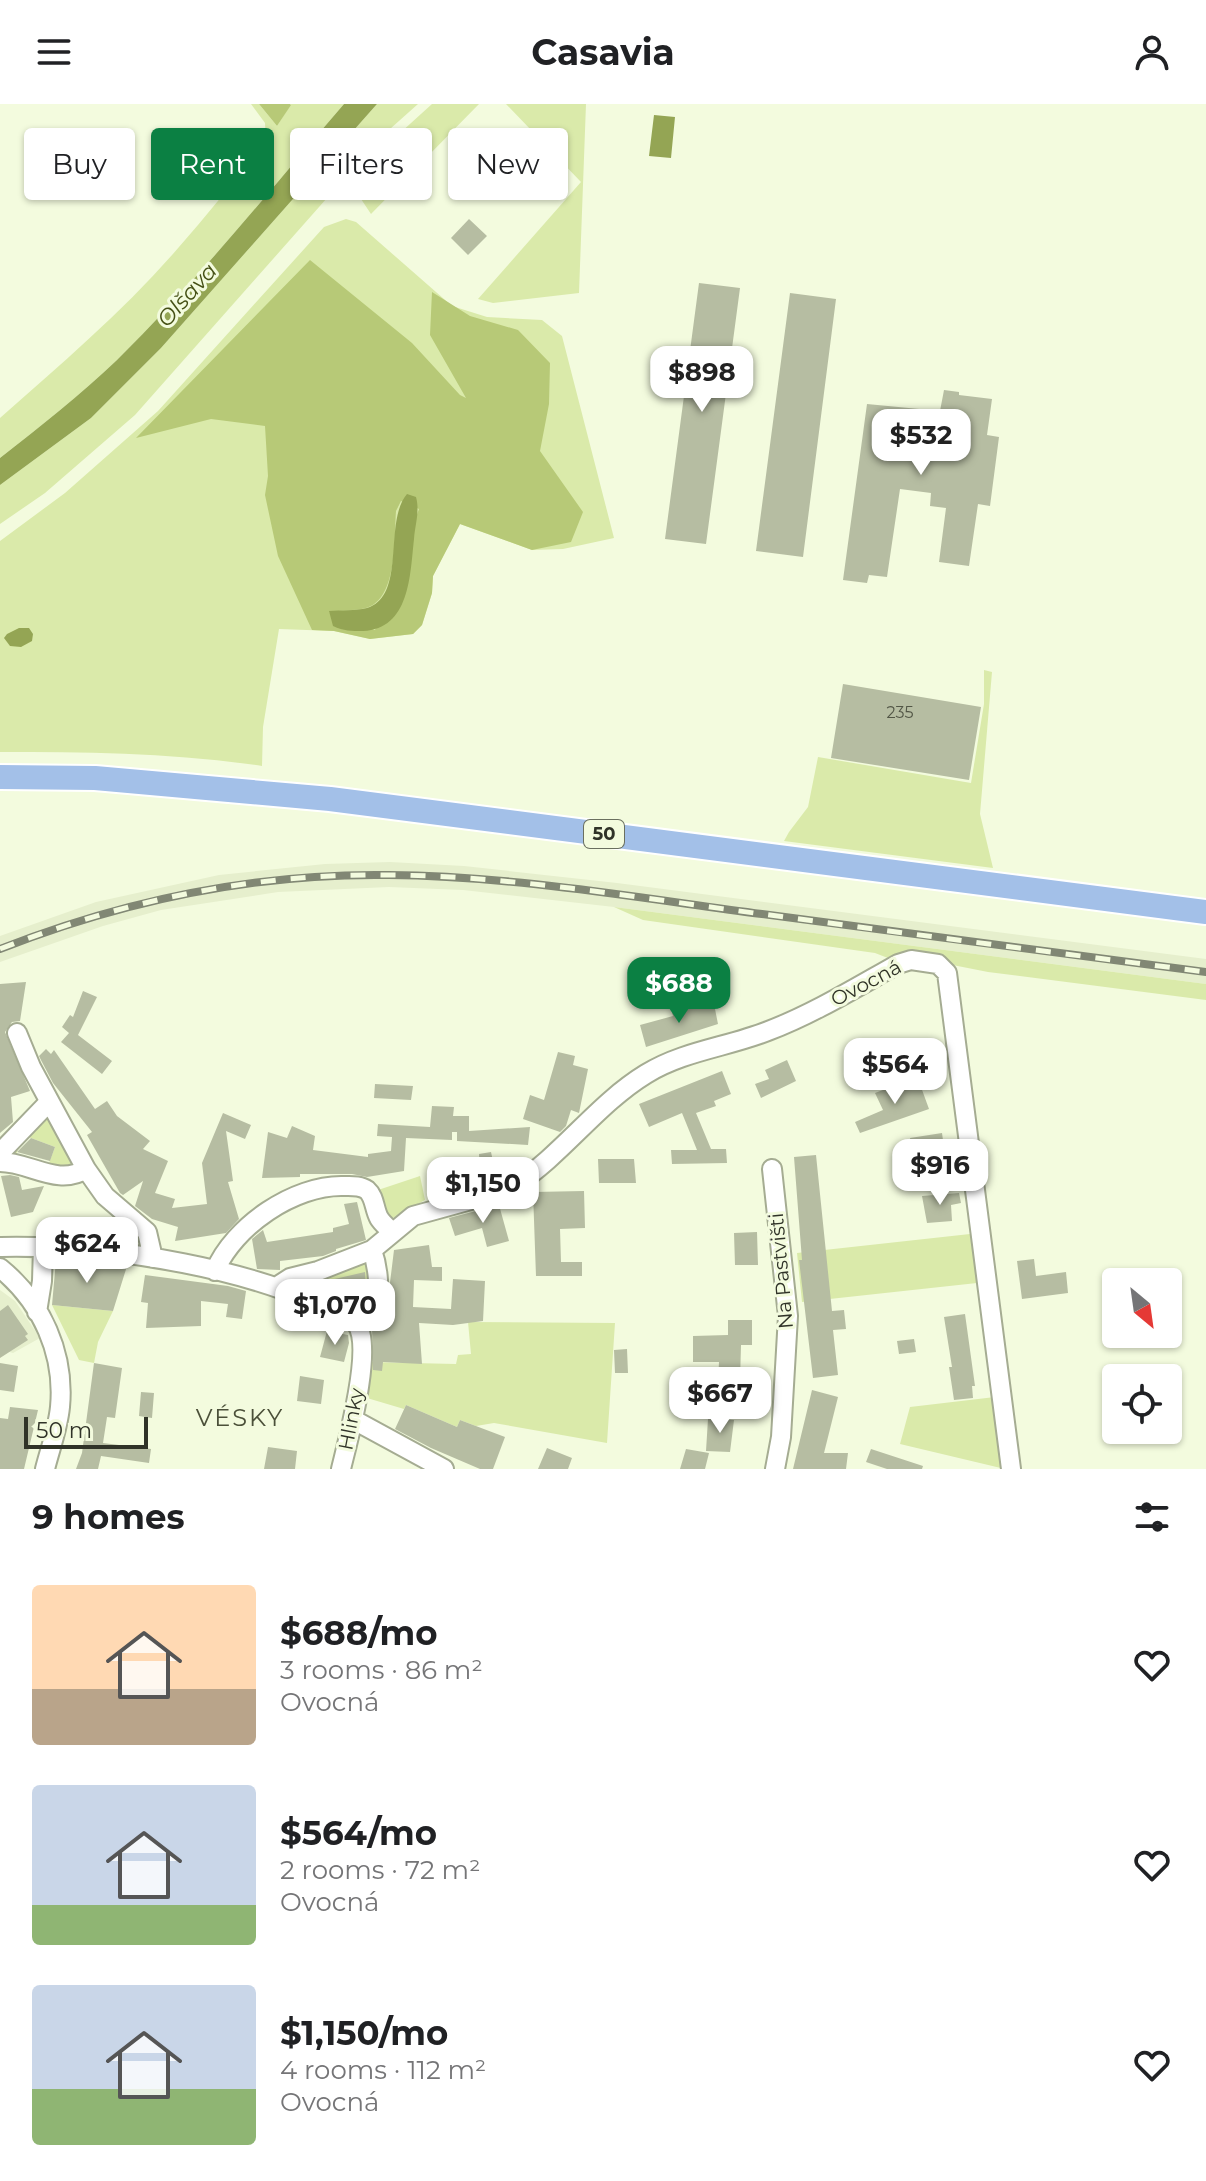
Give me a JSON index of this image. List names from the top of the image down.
{
  "streets": {
    "main road": ["50"],
    "street": ["Ovocná", "Na Pastvišti", "Hlinky"]
  },
  "districts": ["VÉSKY"],
  "water": ["Olšava"],
  "house_numbers": ["235"],
  "scale_bar": "50 m",
  "north": "bottom right",
  "page": {
    "header": "Casavia",
    "chip": [
      "Buy",
      "Rent",
      "Filters",
      "New"
    ],
    "price": [
      "$898",
      "$532",
      "$688",
      "$564",
      "$916",
      "$1,150",
      "$624",
      "$1,070",
      "$667"
    ],
    "scale": "50 m",
    "heading": "9 homes",
    "list": [
      {
        "name": "$688/mo",
        "note": "3 rooms · 86 m² · Ovocná"
      },
      {
        "name": "$564/mo",
        "note": "2 rooms · 72 m² · Ovocná"
      },
      {
        "name": "$1,150/mo",
        "note": "4 rooms · 112 m² · Ovocná"
      }
    ]
  }
}
